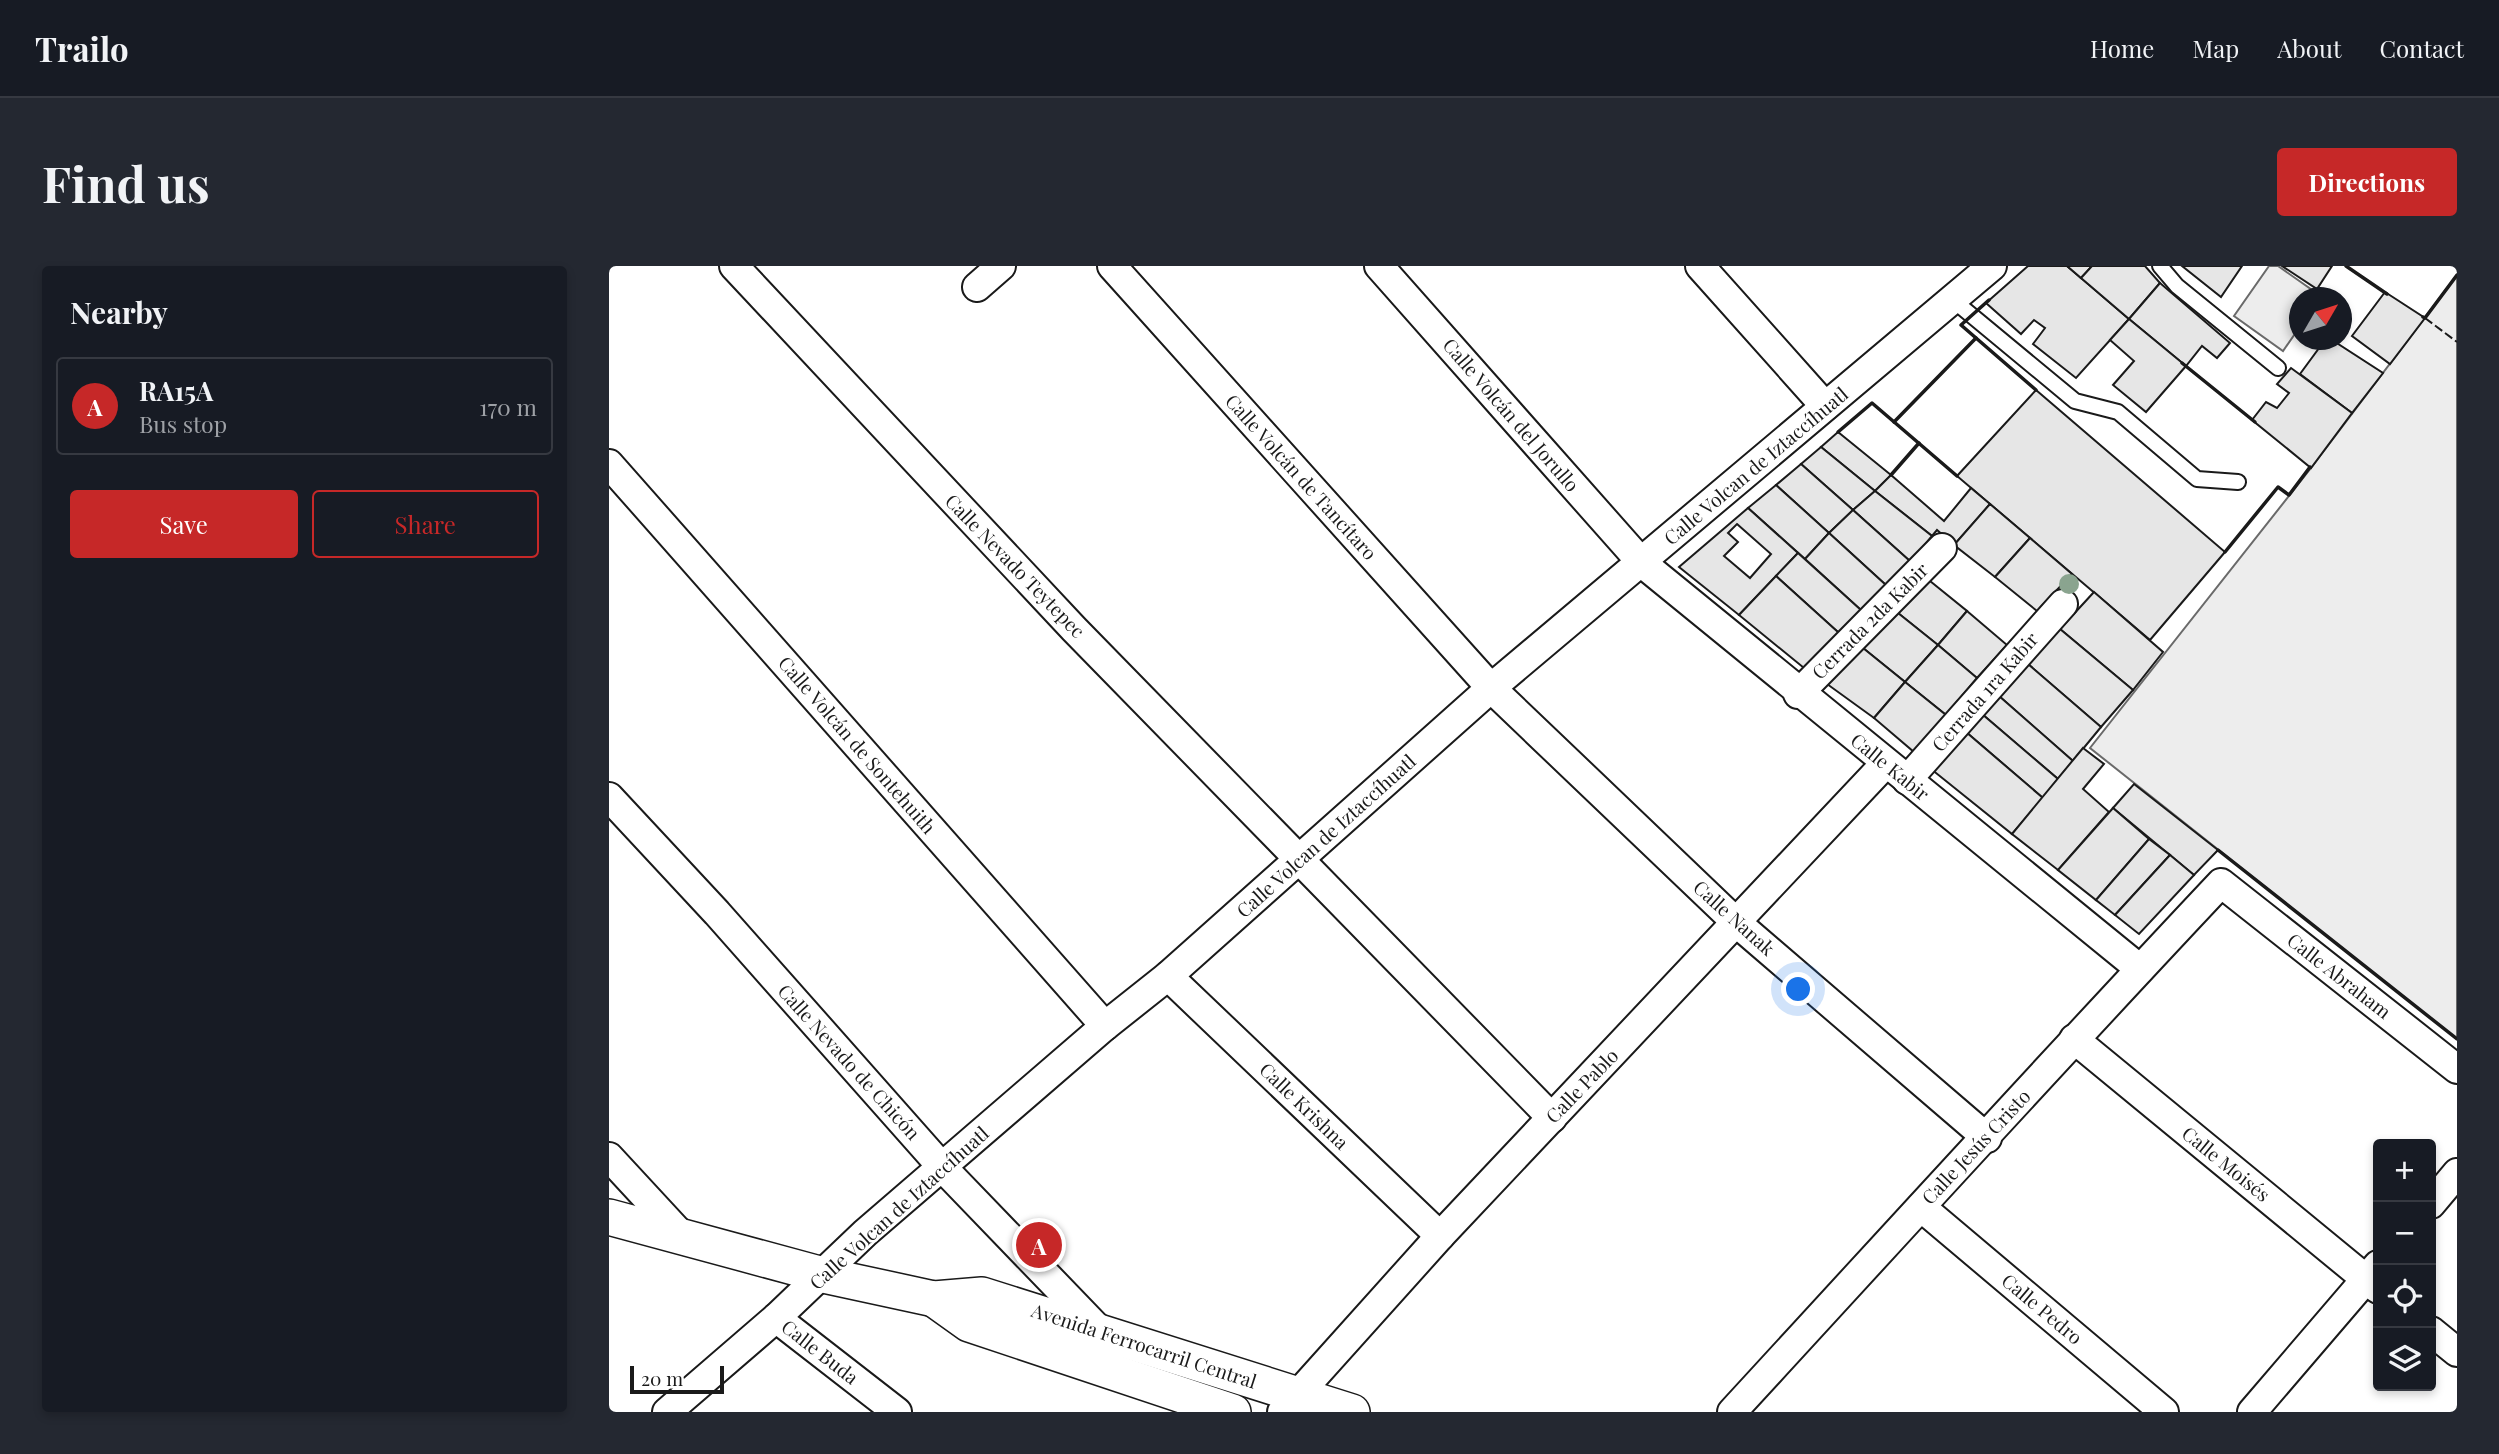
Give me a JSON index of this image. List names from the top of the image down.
{
  "streets": {
    "street": [
      "Calle Volcán del Jorullo",
      "Calle Volcan de Iztaccíhuatl",
      "Calle Volcán de Tancítaro",
      "Calle Nevado Teytepec",
      "Cerrada 2da Kabir",
      "Cerrada 1ra Kabir",
      "Calle Volcán de Sontehuith",
      "Calle Kabir",
      "Calle Nanak",
      "Calle Abraham",
      "Calle Nevado de Chicón",
      "Calle Pablo",
      "Calle Krishna",
      "Calle Jesús Cristo",
      "Calle Moisés",
      "Calle Pedro",
      "Avenida Ferrocarril Central",
      "Calle Buda"
    ]
  },
  "crossings": [
    ["Calle Volcán del Jorullo", "Calle Volcan de Iztaccíhuatl"],
    ["Calle Volcán del Jorullo", "Calle Kabir"],
    ["Calle Volcan de Iztaccíhuatl", "Calle Volcán de Tancítaro"],
    ["Calle Volcan de Iztaccíhuatl", "Calle Nevado Teytepec"],
    ["Calle Volcan de Iztaccíhuatl", "Calle Volcán de Sontehuith"],
    ["Calle Volcan de Iztaccíhuatl", "Calle Kabir"],
    ["Calle Volcan de Iztaccíhuatl", "Calle Nanak"],
    ["Calle Volcan de Iztaccíhuatl", "Calle Nevado de Chicón"],
    ["Calle Volcan de Iztaccíhuatl", "Calle Krishna"],
    ["Calle Volcan de Iztaccíhuatl", "Avenida Ferrocarril Central"],
    ["Calle Volcan de Iztaccíhuatl", "Calle Buda"],
    ["Calle Volcán de Tancítaro", "Calle Nanak"],
    ["Cerrada 2da Kabir", "Calle Kabir"],
    ["Cerrada 1ra Kabir", "Calle Kabir"],
    ["Cerrada 1ra Kabir", "Calle Pablo"],
    ["Calle Kabir", "Calle Pablo"],
    ["Calle Kabir", "Calle Jesús Cristo"],
    ["Calle Nanak", "Calle Pablo"],
    ["Calle Nanak", "Calle Jesús Cristo"],
    ["Calle Abraham", "Calle Jesús Cristo"],
    ["Calle Nevado de Chicón", "Avenida Ferrocarril Central"],
    ["Calle Pablo", "Calle Krishna"],
    ["Calle Pablo", "Avenida Ferrocarril Central"],
    ["Calle Jesús Cristo", "Calle Moisés"],
    ["Calle Jesús Cristo", "Calle Pedro"]
  ],
  "scale_bar": "20 m",
  "north": "top right",
  "page": {
    "header": "Trailo",
    "nav": [
      "Home",
      "Map",
      "About",
      "Contact"
    ],
    "buttons": [
      "Directions",
      ["Save", "Share"]
    ],
    "title": "Find us",
    "heading": "Nearby",
    "list": [
      {
        "mark": "A",
        "name": "RA15A",
        "note": "Bus stop",
        "value": "170 m"
      }
    ],
    "map_buttons": ["+", "−"],
    "pins": "A",
    "scale": "20 m"
  }
}
